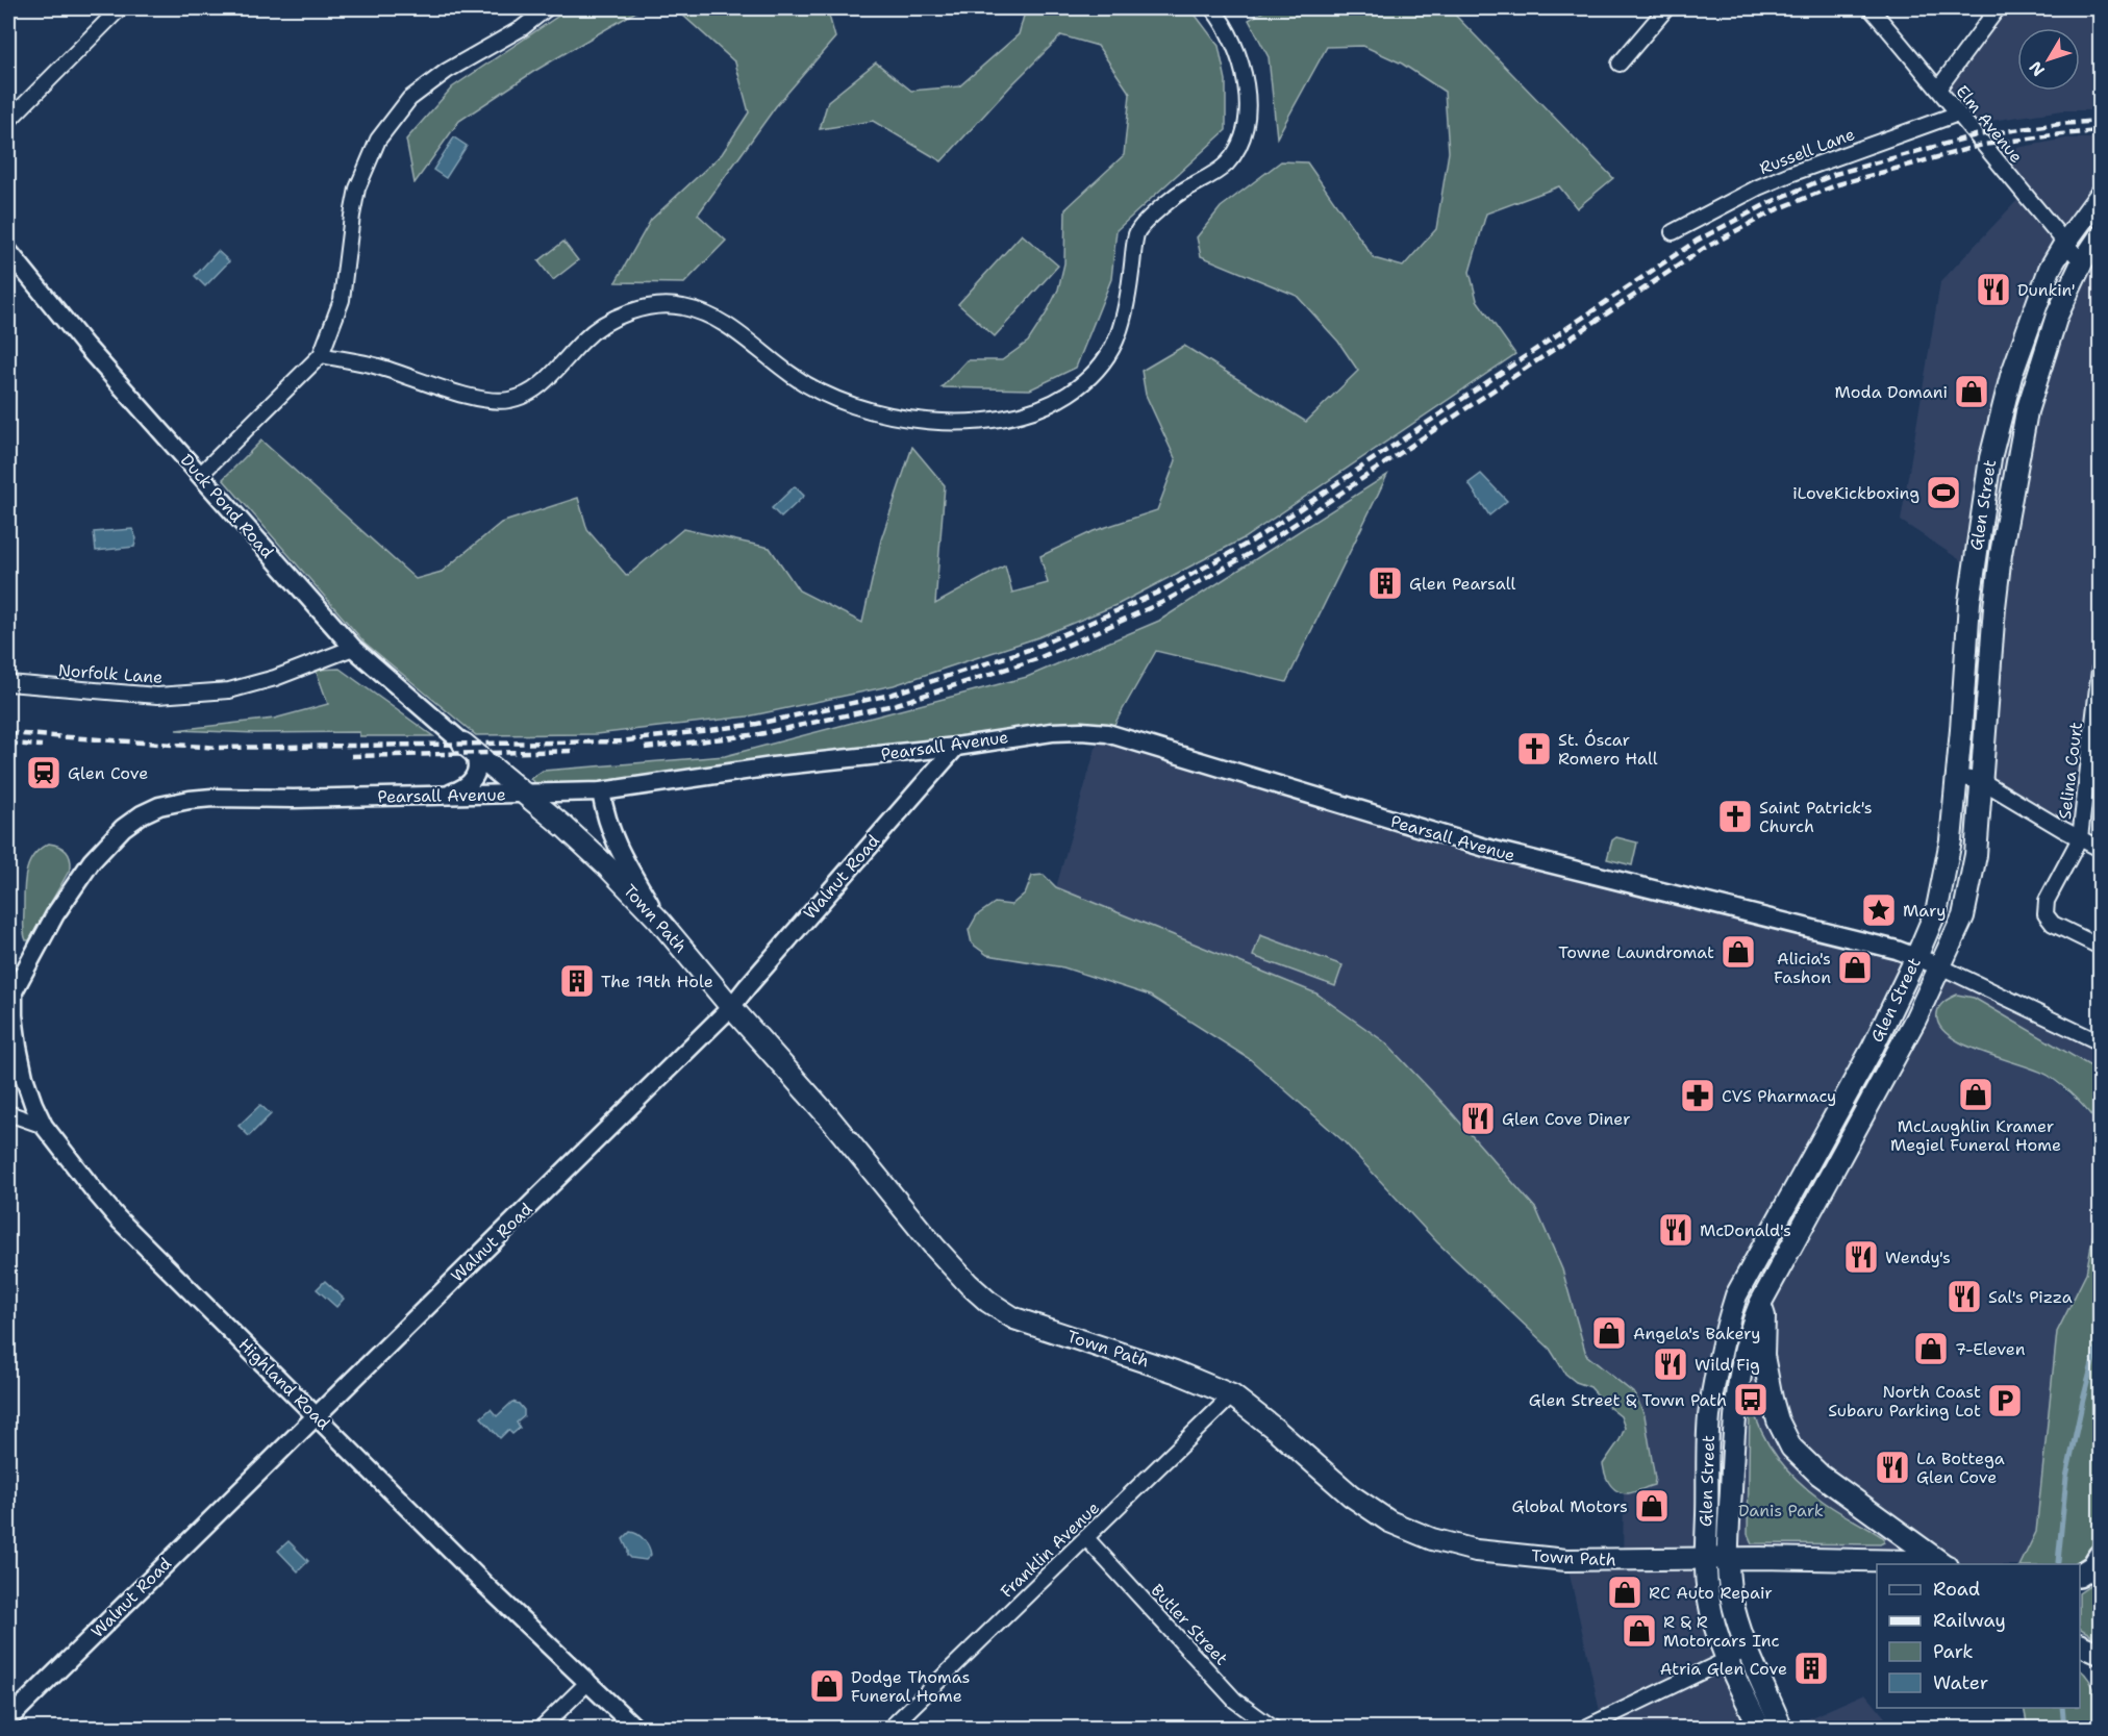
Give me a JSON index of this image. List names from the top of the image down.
{
  "streets": {
    "main road": ["Glen Street", "Town Path"],
    "street": [
      "Elm Avenue",
      "Russell Lane",
      "Duck Pond Road",
      "Norfolk Lane",
      "Pearsall Avenue",
      "Selina Court",
      "Walnut Road",
      "Highland Road",
      "Franklin Avenue",
      "Butler Street"
    ]
  },
  "crossings": [
    ["Elm Avenue", "Russell Lane"],
    ["Elm Avenue", "Glen Street"],
    ["Glen Street", "Pearsall Avenue"],
    ["Glen Street", "Town Path"],
    ["Duck Pond Road", "Norfolk Lane"],
    ["Duck Pond Road", "Town Path"],
    ["Pearsall Avenue", "Walnut Road"],
    ["Pearsall Avenue", "Town Path"],
    ["Pearsall Avenue", "Highland Road"],
    ["Walnut Road", "Town Path"],
    ["Walnut Road", "Highland Road"],
    ["Town Path", "Franklin Avenue"],
    ["Franklin Avenue", "Butler Street"]
  ],
  "parks": ["Danis Park"],
  "places": {
    "restaurant": [
      "Dunkin'",
      "Glen Cove Diner",
      "McDonald's",
      "Wendy's",
      "Sal's Pizza",
      "Wild Fig",
      "La Bottega Glen Cove"
    ],
    "shop": [
      "Moda Domani",
      "Towne Laundromat",
      "Alicia's Fashon",
      "McLaughlin Kramer Megiel Funeral Home",
      "Angela's Bakery",
      "7-Eleven",
      "Global Motors",
      "RC Auto Repair",
      "R & R Motorcars Inc",
      "Dodge Thomas Funeral Home"
    ],
    "sports": ["iLoveKickboxing"],
    "building": ["Glen Pearsall", "The 19th Hole", "Atria Glen Cove"],
    "church": ["St. Óscar Romero Hall", "Saint Patrick's Church"],
    "station": ["Glen Cove"],
    "place": ["Mary"],
    "pharmacy": ["CVS Pharmacy"],
    "bus stop": ["Glen Street & Town Path"],
    "parking": ["North Coast Subaru Parking Lot"]
  },
  "legend": [
    "Road",
    "Railway",
    "Park",
    "Water"
  ],
  "north": "bottom left"
}
